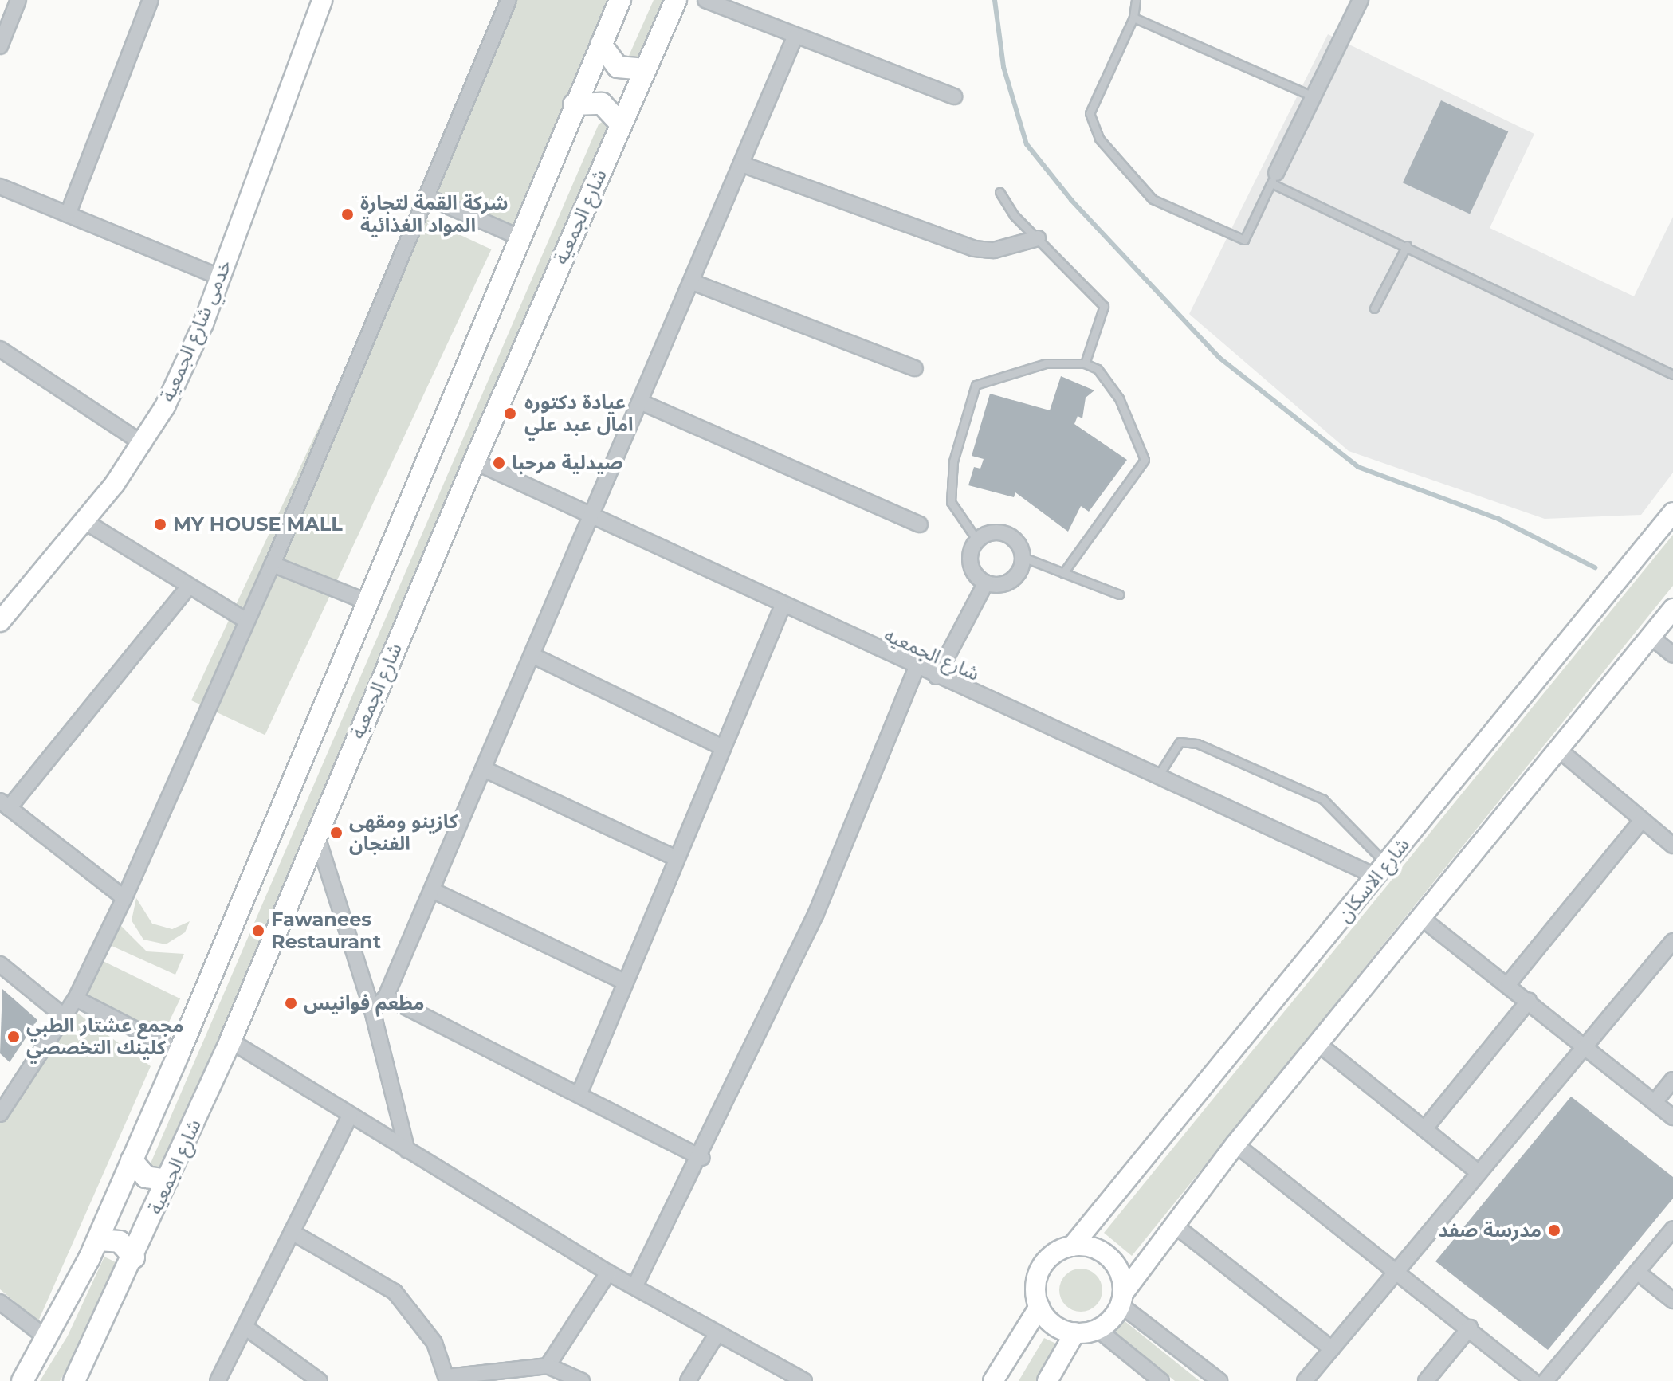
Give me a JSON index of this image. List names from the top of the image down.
{
  "streets": {
    "main road": ["شارع الجمعية", "خدمي شارع الجمعية", "شارع الاسكان"],
    "street": ["شارع الجمعيه"]
  },
  "crossings": [
    ["شارع الجمعية", "شارع الجمعيه"],
    ["شارع الجمعيه", "شارع الاسكان"]
  ],
  "places": [
    "شركة القمة لتجارة المواد الغذائية",
    "عيادة دكتوره امال عبد علي",
    "صيدلية مرحبا",
    "MY HOUSE MALL",
    "كازينو ومقهى الفنجان",
    "Fawanees Restaurant",
    "مطعم فوانيس",
    "مجمع عشتار الطبي كلينك التخصصي",
    "مدرسة صفد"
  ]
}
